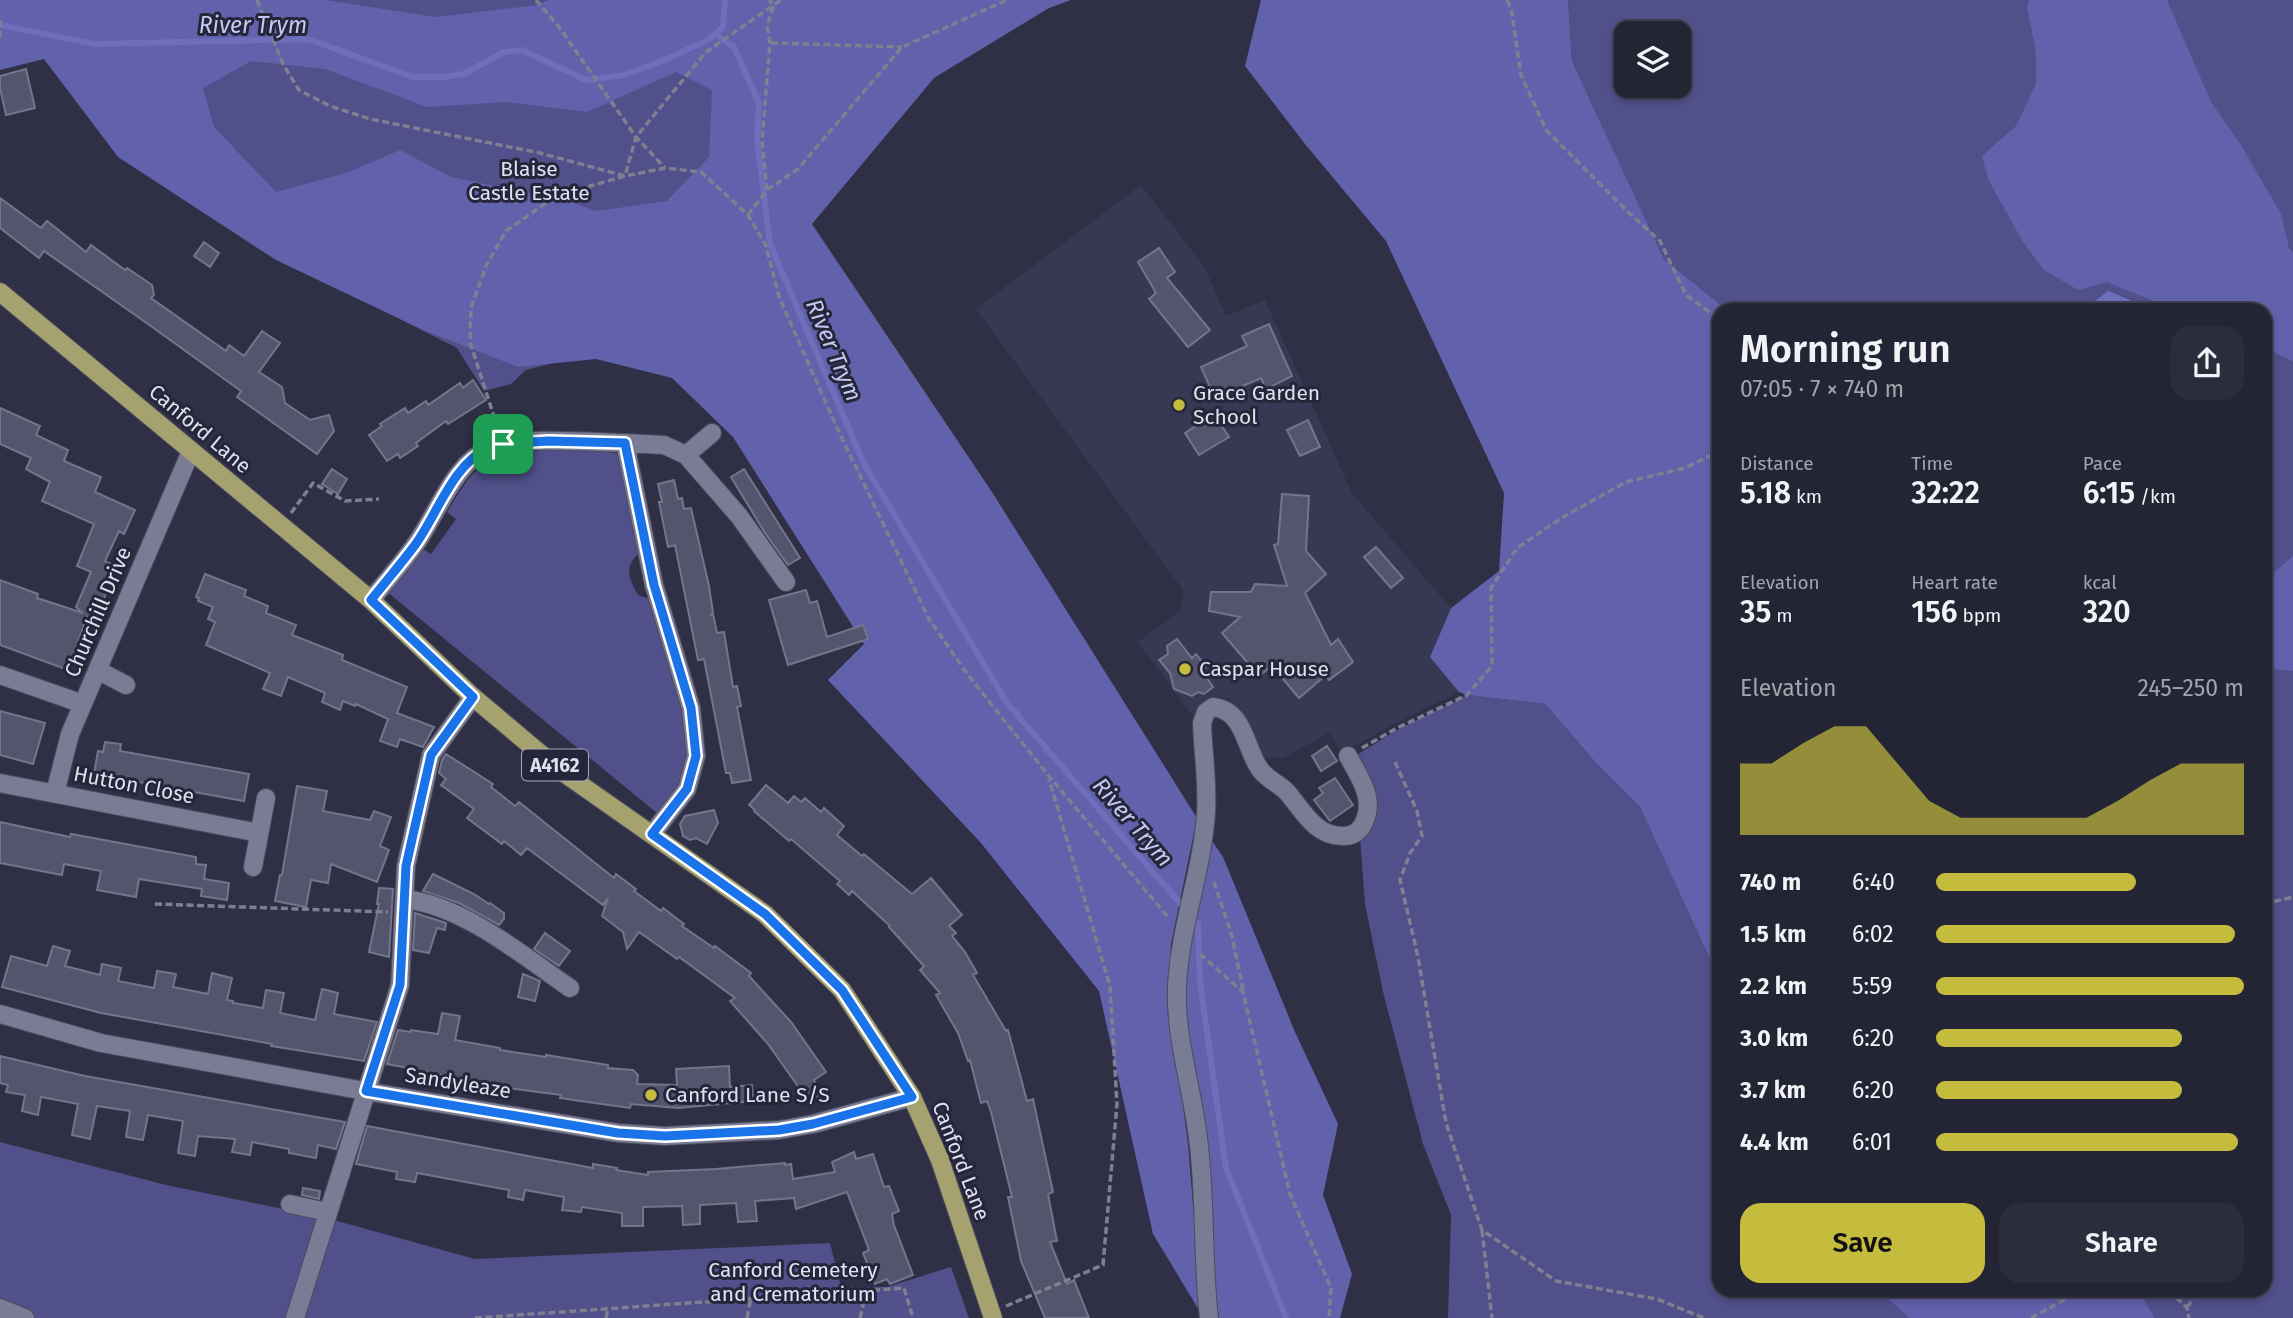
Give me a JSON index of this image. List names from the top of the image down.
{
  "streets": {
    "main road": ["Canford Lane", "A4162"],
    "street": ["Churchill Drive", "Hutton Close", "Sandyleaze"]
  },
  "crossings": [
    ["Canford Lane", "Churchill Drive"],
    ["Canford Lane", "Sandyleaze"],
    ["Churchill Drive", "Hutton Close"]
  ],
  "water": ["River Trym"],
  "parks": ["Blaise Castle Estate", "Canford Cemetery and Crematorium"],
  "places": ["Grace Garden School", "Caspar House", "Canford Lane S/S"],
  "page": {
    "heading": ["Morning run", "07:05 · 7 × 740 m"],
    "stats": [
      ["Distance", "5.18 km"],
      ["Time", "32:22"],
      ["Pace", "6:15 /km"],
      ["Elevation", "35 m"],
      ["Heart rate", "156 bpm"],
      ["kcal", "320"]
    ],
    "chart": ["Elevation", "245–250 m"],
    "list": [
      {
        "name": "740 m",
        "note": "6:40"
      },
      {
        "name": "1.5 km",
        "note": "6:02"
      },
      {
        "name": "2.2 km",
        "note": "5:59"
      },
      {
        "name": "3.0 km",
        "note": "6:20"
      },
      {
        "name": "3.7 km",
        "note": "6:20"
      },
      {
        "name": "4.4 km",
        "note": "6:01"
      }
    ],
    "buttons": ["Save", "Share"]
  }
}
